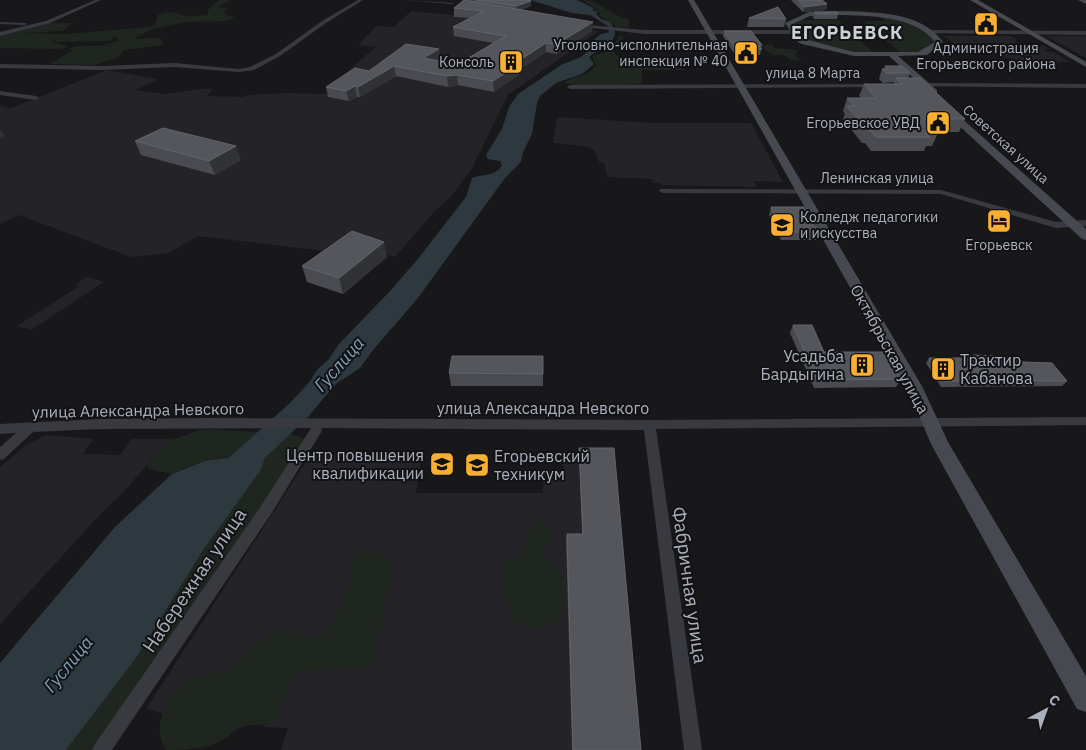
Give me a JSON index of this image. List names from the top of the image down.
{
  "streets": {
    "main road": ["Советская улица", "Октябрьская улица"],
    "street": [
      "улица 8 Марта",
      "Ленинская улица",
      "улица Александра Невского",
      "Набережная улица",
      "Фабричная улица"
    ]
  },
  "crossings": [
    ["улица 8 Марта", "Октябрьская улица"],
    ["Советская улица", "Ленинская улица"],
    ["Ленинская улица", "Октябрьская улица"],
    ["Октябрьская улица", "улица Александра Невского"],
    ["улица Александра Невского", "Набережная улица"],
    ["улица Александра Невского", "Фабричная улица"]
  ],
  "districts": ["ЕГОРЬЕВСК"],
  "water": ["Гуслица"],
  "places": {
    "public building": ["Администрация Егорьевского района", "Уголовно-исполнительная инспекция № 40", "Егорьевское УВД"],
    "building": ["Консоль", "Усадьба Бардыгина", "Трактир Кабанова"],
    "hotel": ["Егорьевск"],
    "school or university": ["Колледж педагогики и искусства", "Центр повышения квалификации", "Егорьевский техникум"]
  },
  "north": "top right"
}
